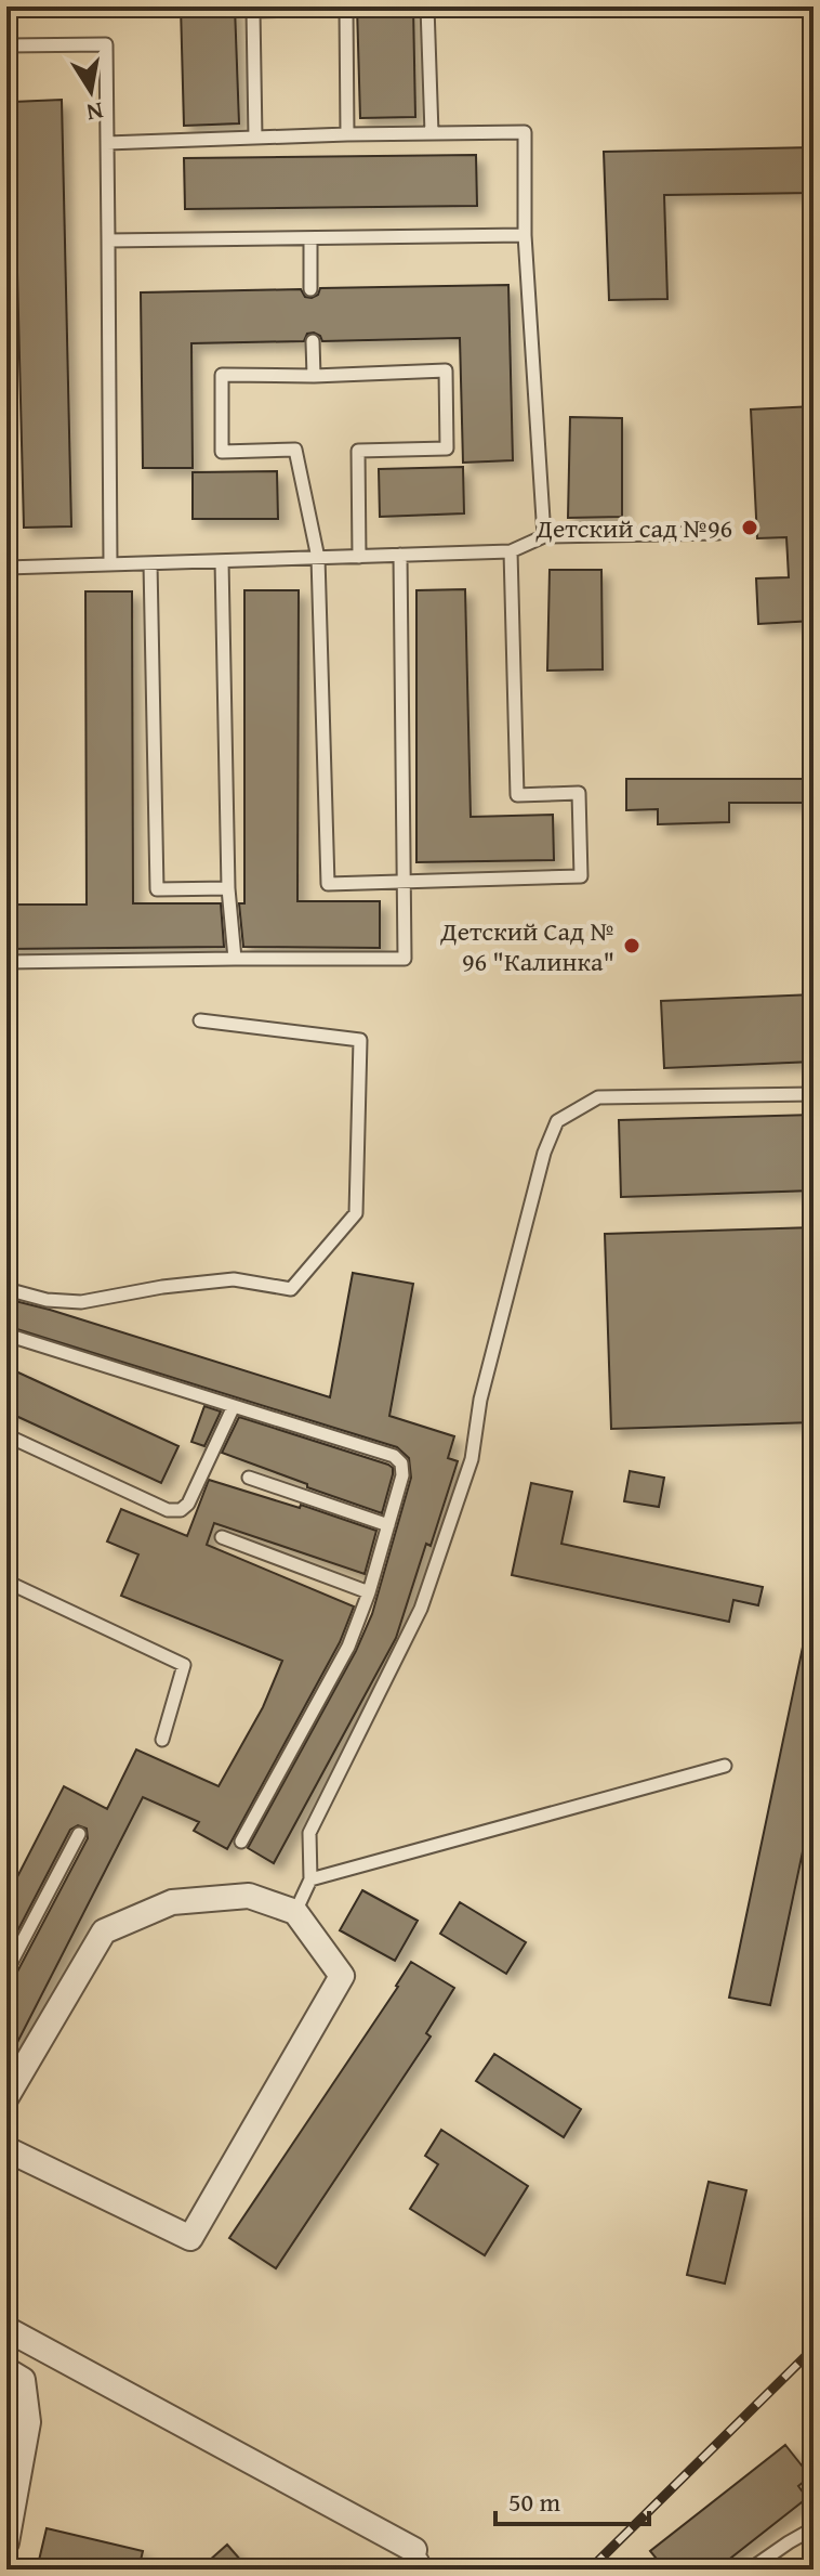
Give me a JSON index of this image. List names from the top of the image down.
{
  "places": ["Детский сад №96", "Детский Сад № 96 \"Калинка\""],
  "scale_bar": "50 m",
  "north": "bottom"
}
